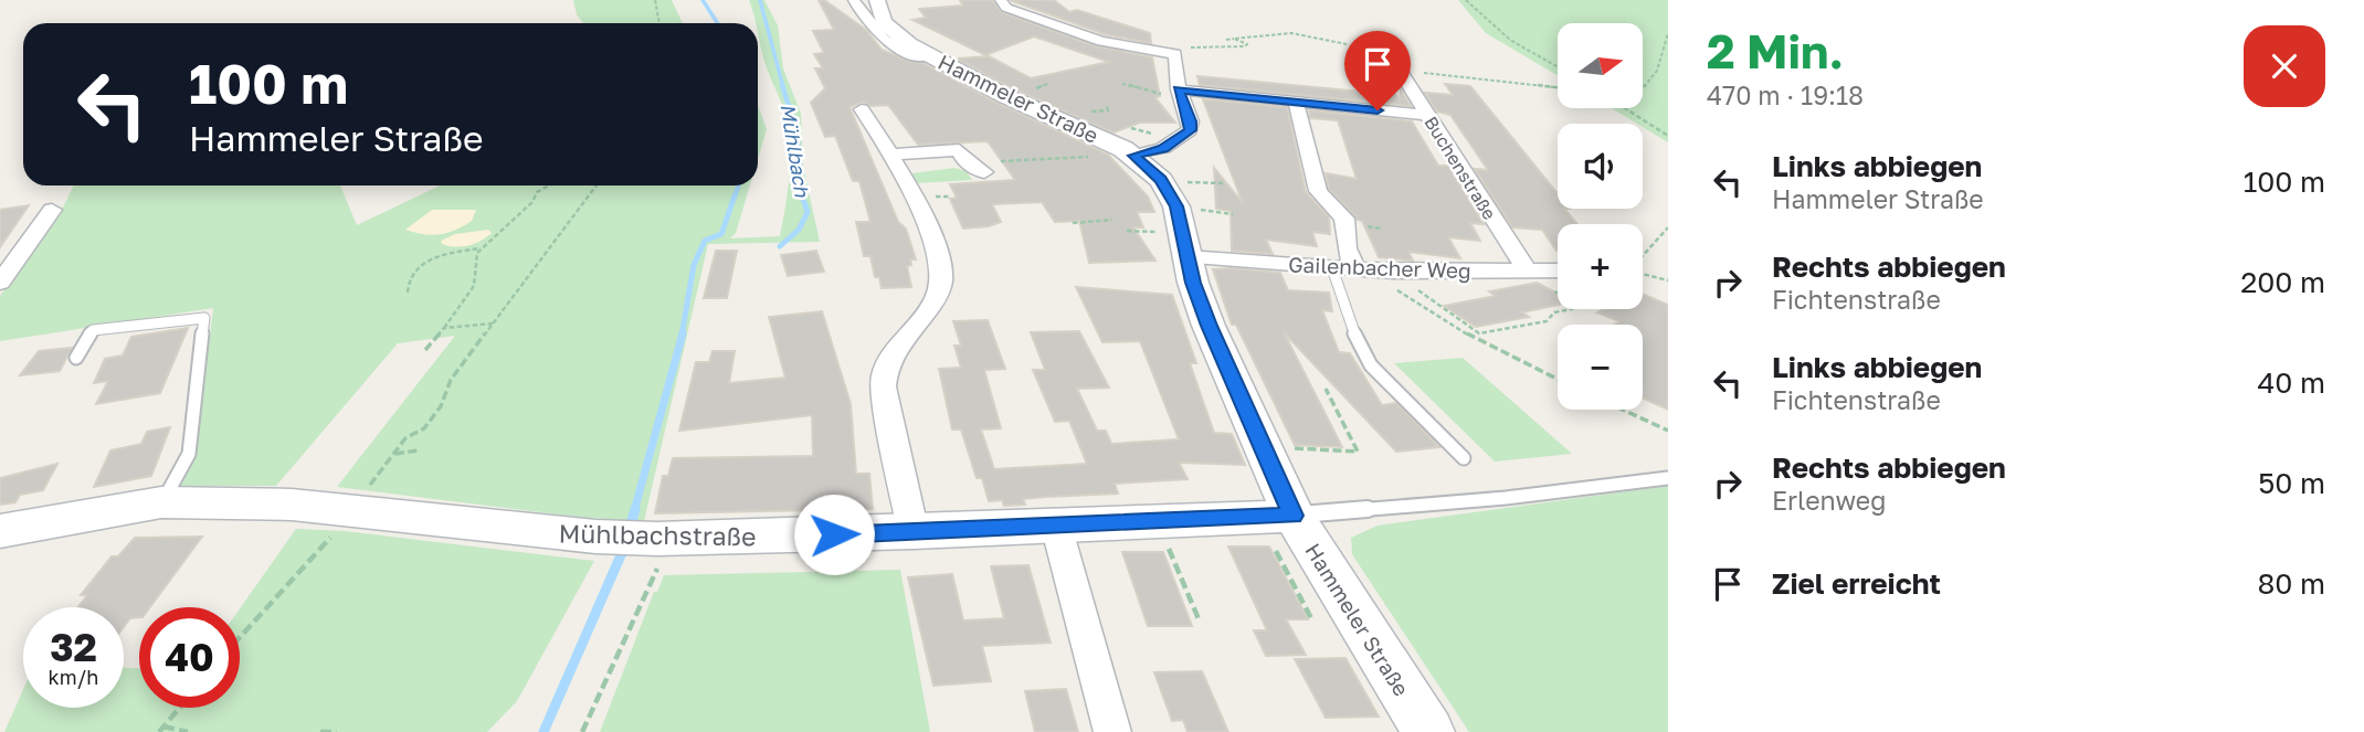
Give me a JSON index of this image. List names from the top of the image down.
{
  "streets": {
    "main road": ["Hammeler Straße", "Mühlbachstraße"],
    "street": ["Buchenstraße", "Gailenbacher Weg"]
  },
  "crossings": [
    ["Hammeler Straße", "Gailenbacher Weg"],
    ["Hammeler Straße", "Mühlbachstraße"],
    ["Buchenstraße", "Gailenbacher Weg"]
  ],
  "water": ["Mühlbach"],
  "north": "right",
  "page": {
    "heading": ["2 Min.", "470 m · 19:18"],
    "map_buttons": ["+", "−"],
    "turn": ["100 m", "Hammeler Straße"],
    "list": [
      {
        "name": "Links abbiegen",
        "note": "Hammeler Straße",
        "value": "100 m"
      },
      {
        "name": "Rechts abbiegen",
        "note": "Fichtenstraße",
        "value": "200 m"
      },
      {
        "name": "Links abbiegen",
        "note": "Fichtenstraße",
        "value": "40 m"
      },
      {
        "name": "Rechts abbiegen",
        "note": "Erlenweg",
        "value": "50 m"
      },
      {
        "name": "Ziel erreicht",
        "value": "80 m"
      }
    ],
    "speed": "32 km/h",
    "limit": "40"
  }
}
